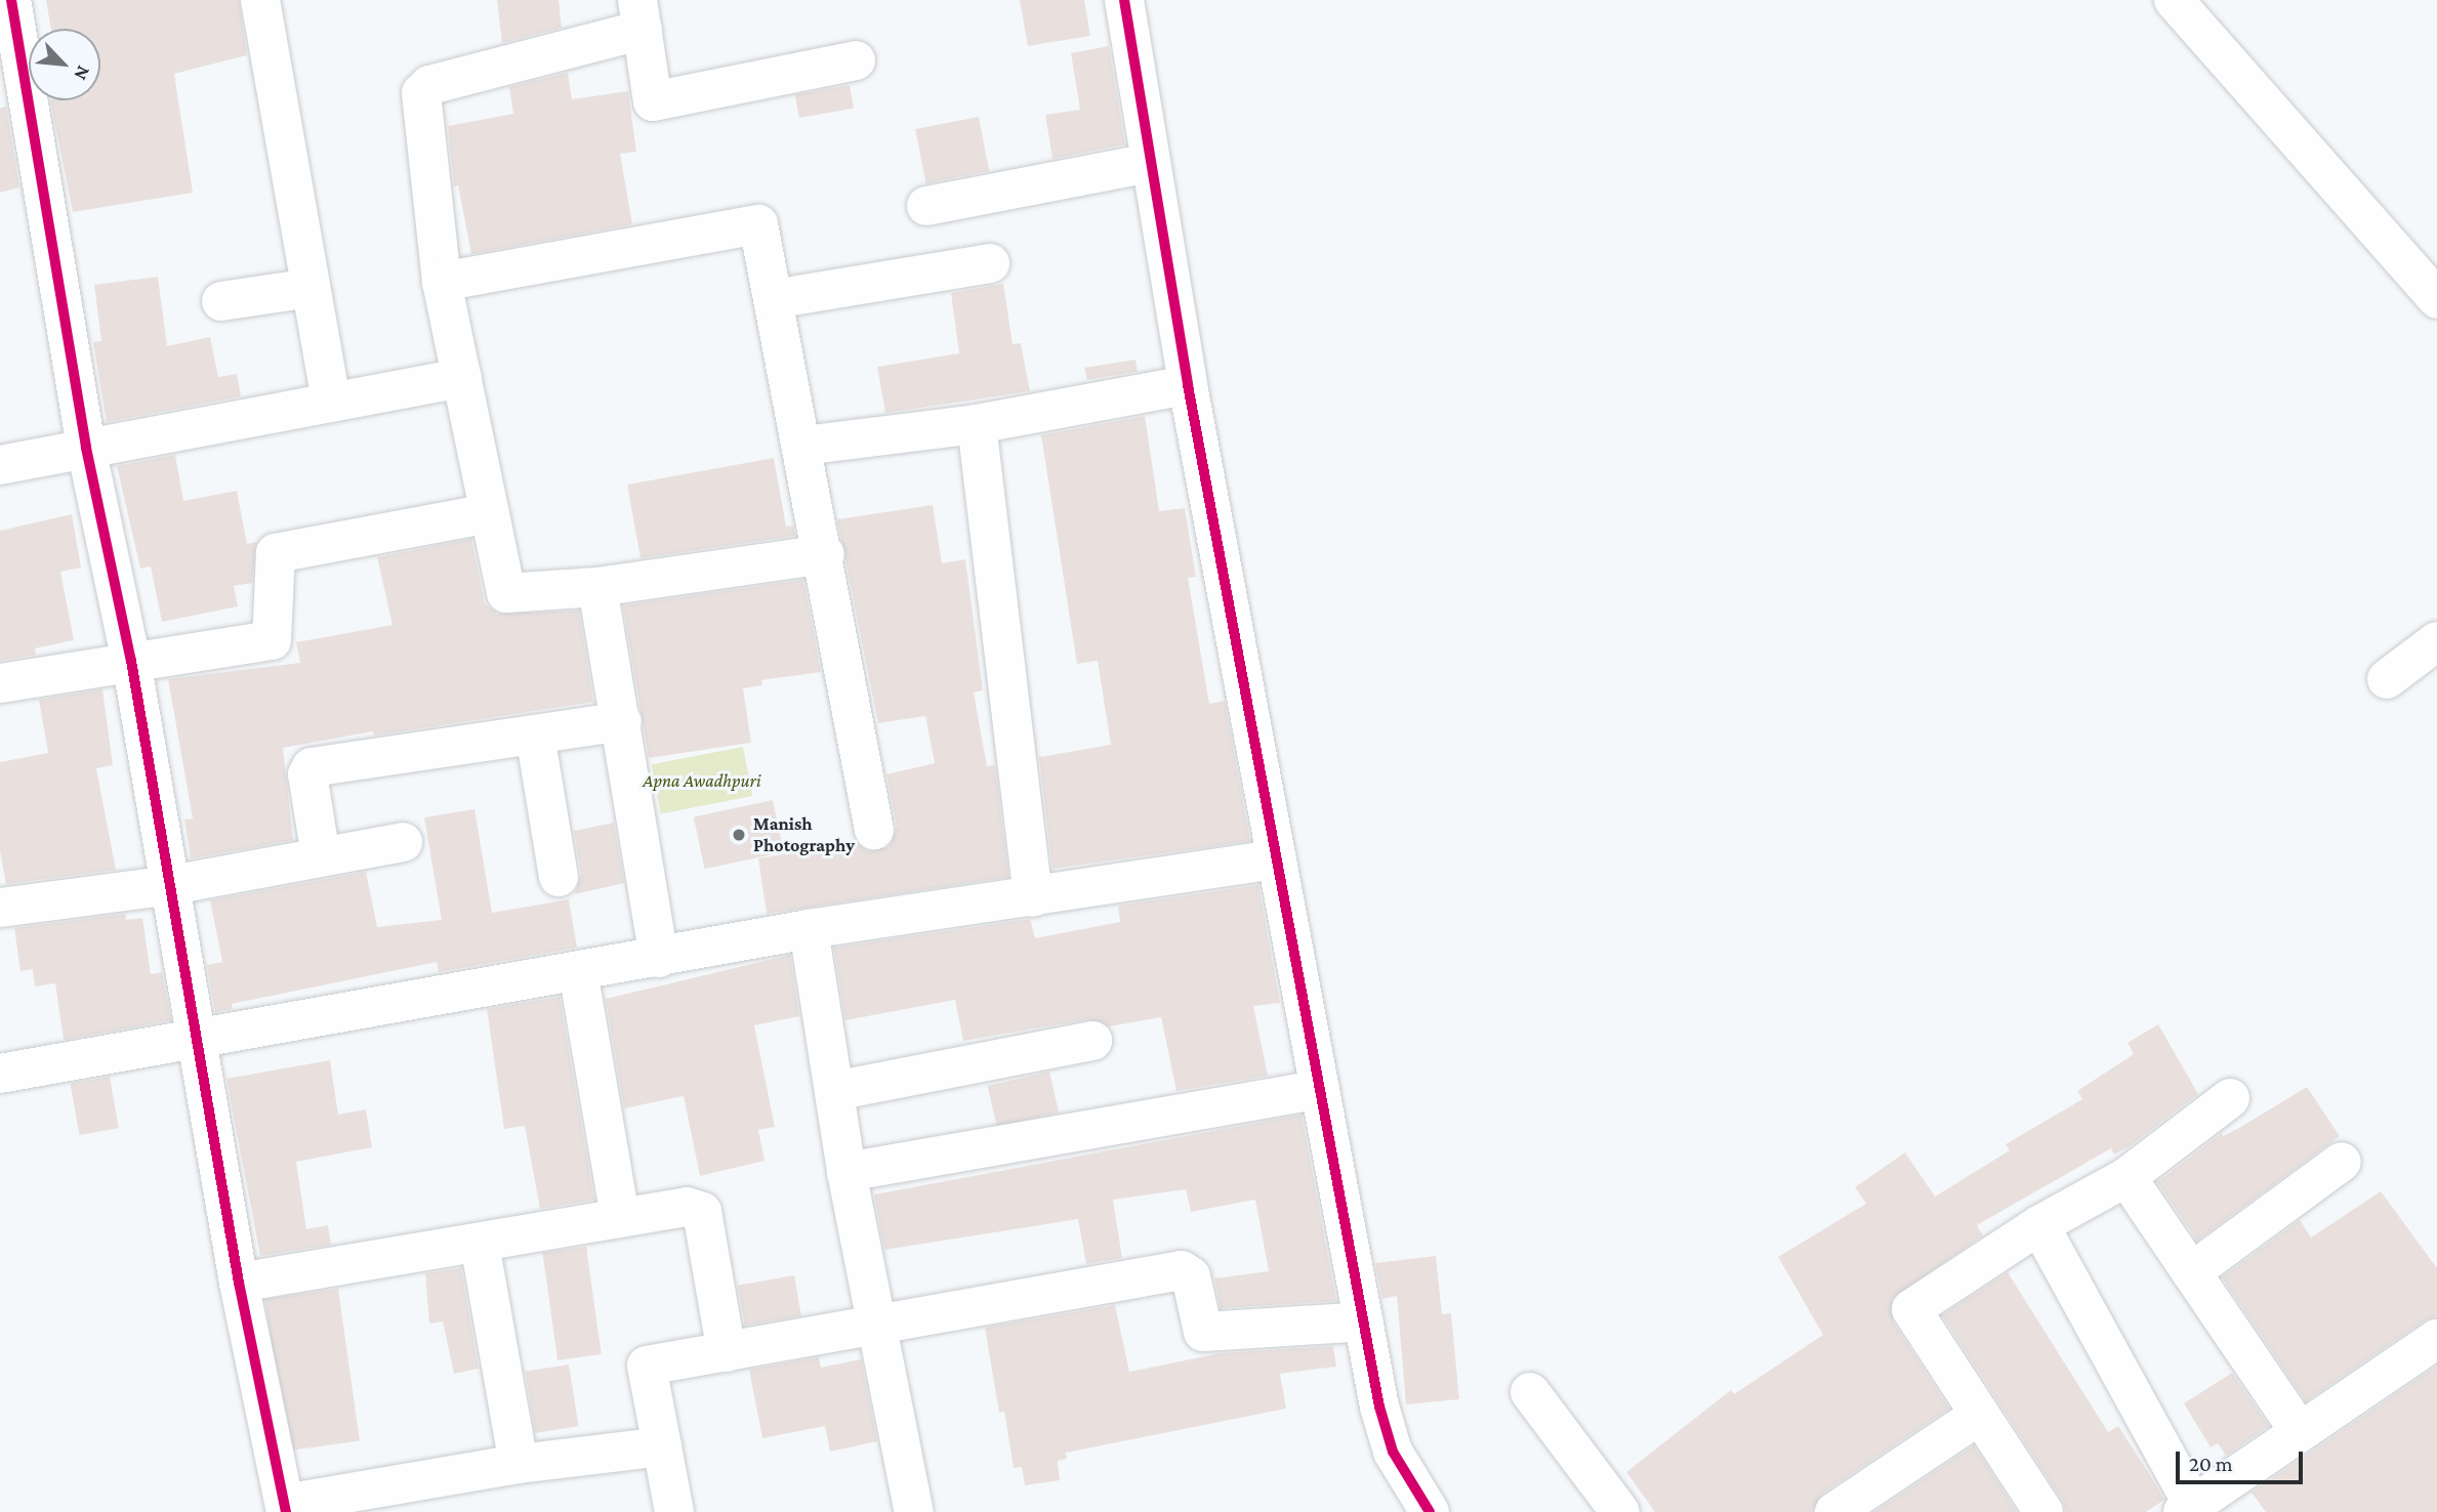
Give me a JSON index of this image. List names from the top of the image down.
{
  "parks": ["Apna Awadhpuri"],
  "places": ["Manish Photography"],
  "scale_bar": "20 m",
  "north": "bottom right"
}
